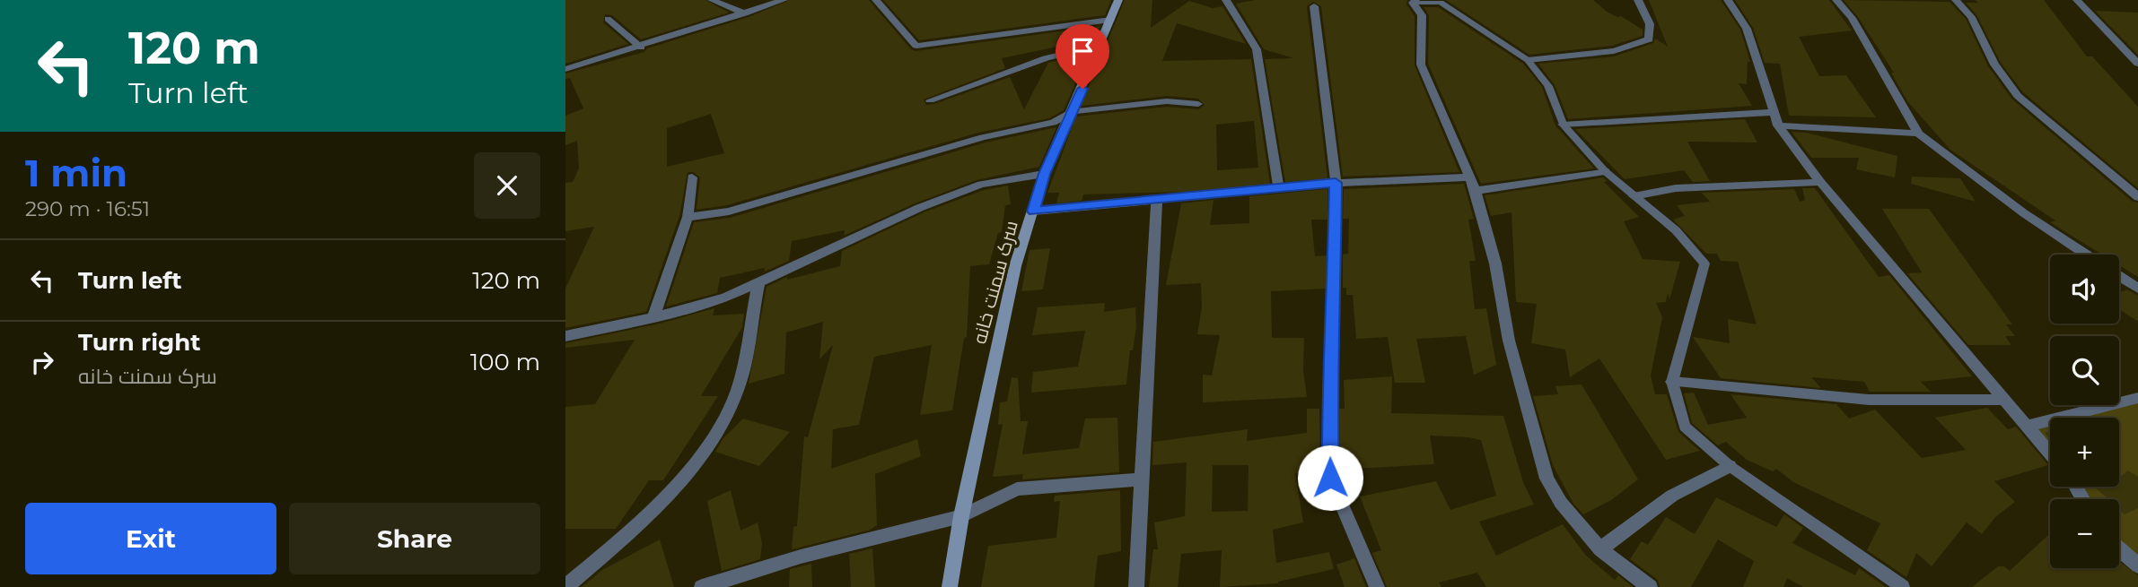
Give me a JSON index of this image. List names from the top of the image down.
{
  "streets": {
    "street": ["سرک سمنت خانه"]
  },
  "page": {
    "turn": ["120 m", "Turn left"],
    "heading": ["1 min", "290 m · 16:51"],
    "list": [
      {
        "name": "Turn left",
        "value": "120 m"
      },
      {
        "name": "Turn right",
        "note": "سرک سمنت خانه",
        "value": "100 m"
      }
    ],
    "map_buttons": ["+", "−"],
    "buttons": ["Exit", "Share"]
  }
}
